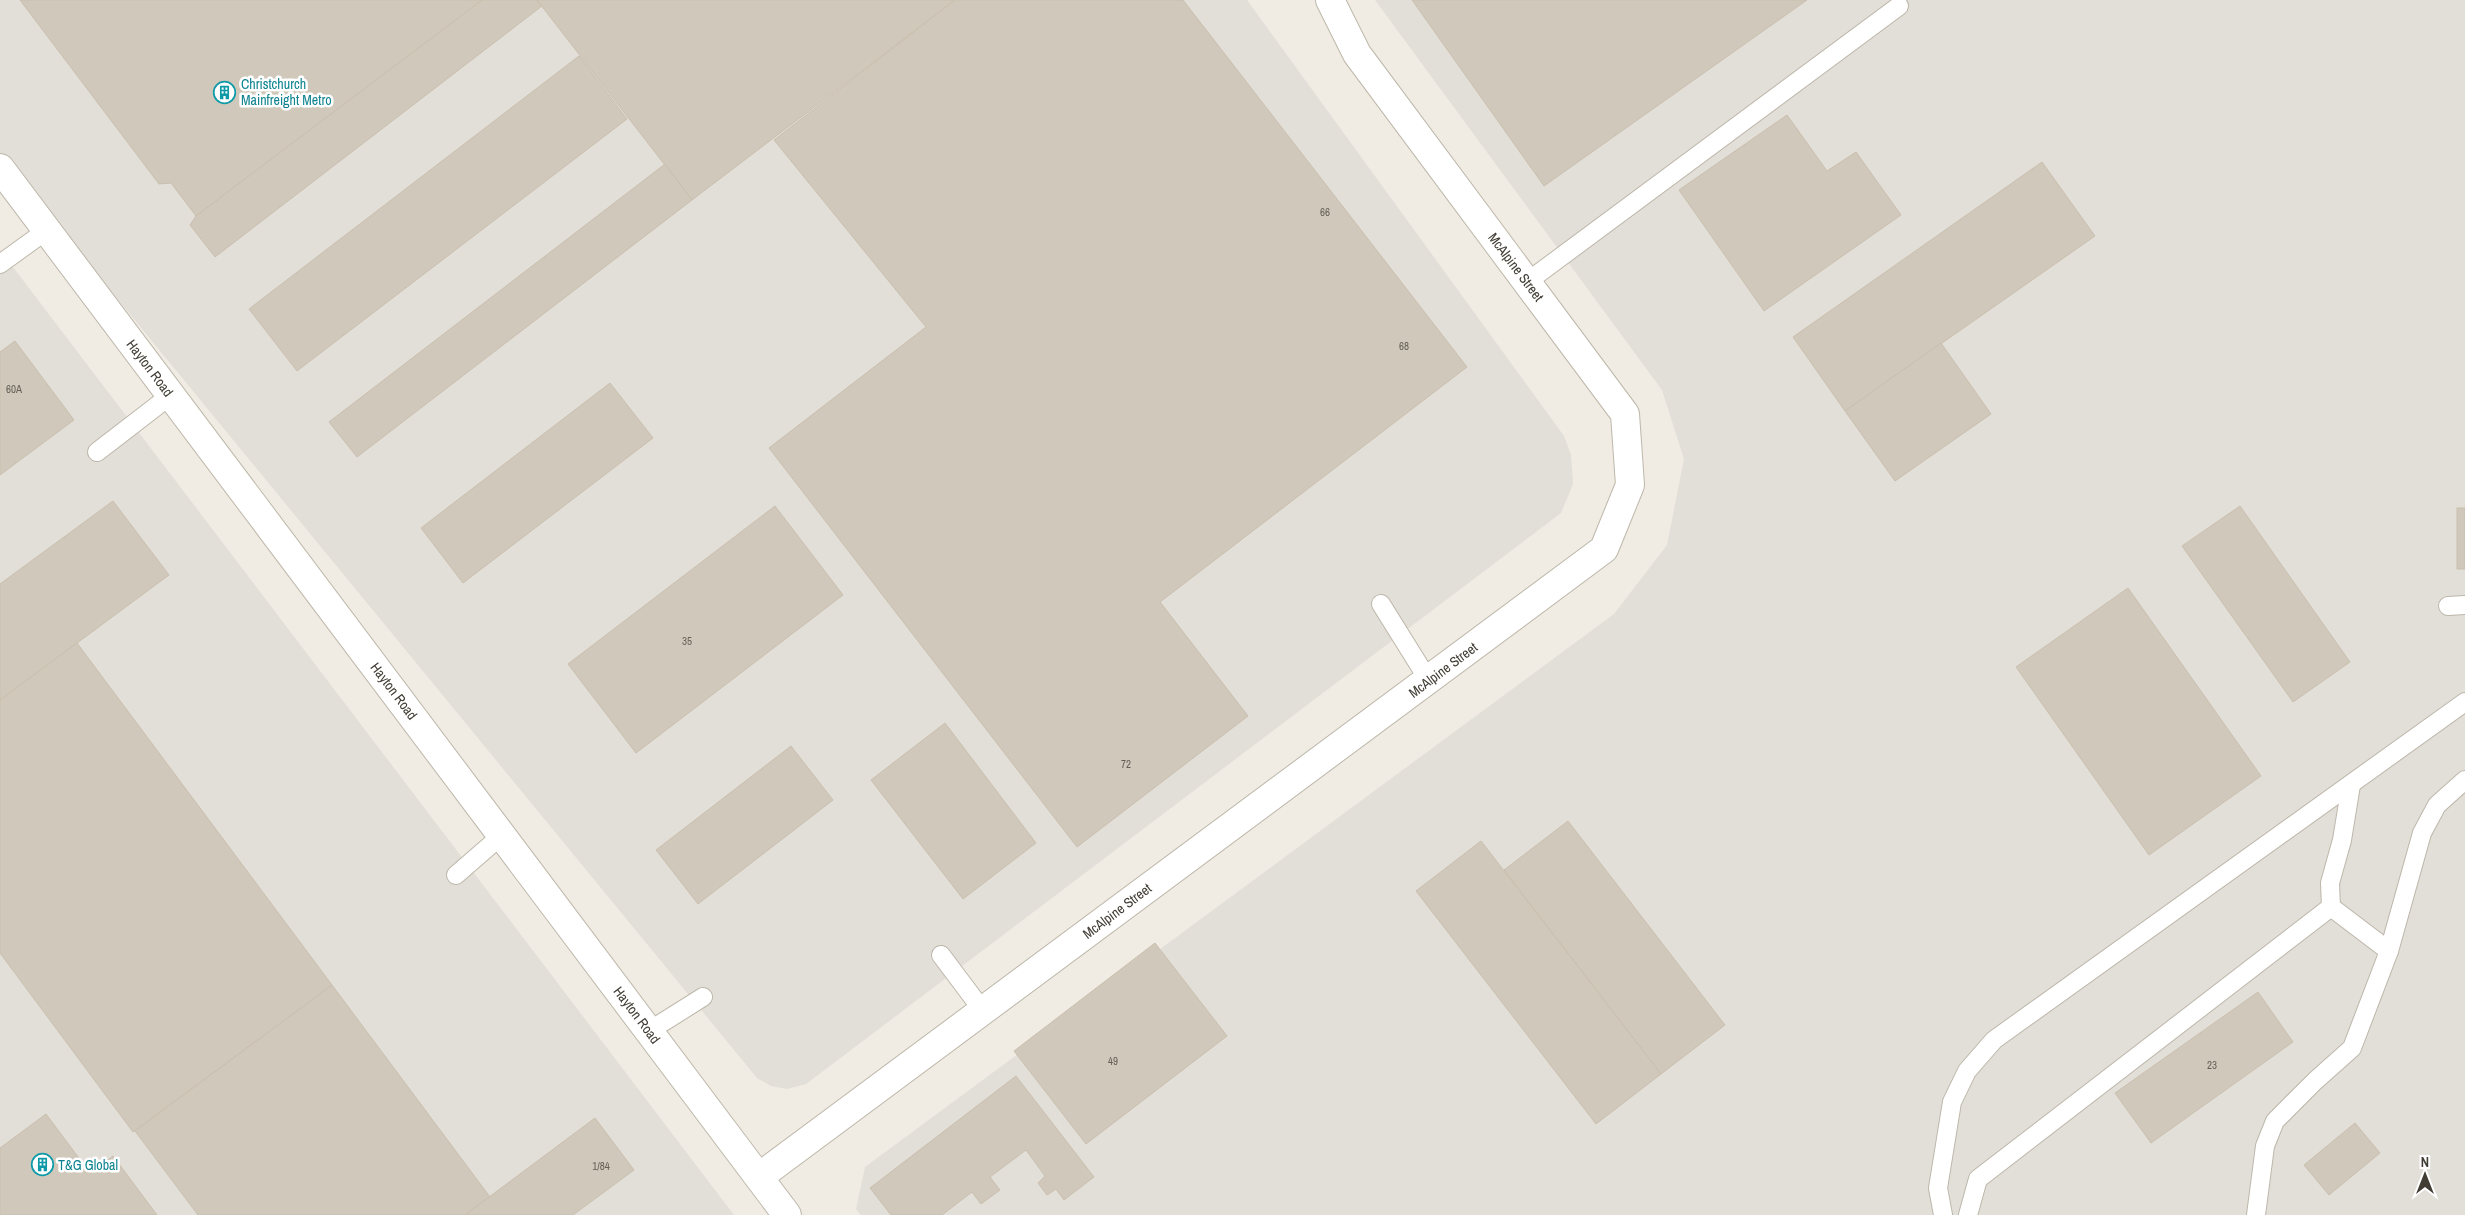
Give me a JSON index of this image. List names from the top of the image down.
{
  "streets": {
    "street": ["McAlpine Street", "Hayton Road"]
  },
  "crossings": [
    ["McAlpine Street", "Hayton Road"]
  ],
  "places": {
    "building": ["Christchurch Mainfreight Metro", "T&G Global"]
  },
  "house_numbers": [
    "66",
    "68",
    "60A",
    "35",
    "72",
    "49",
    "23",
    "1/84"
  ],
  "north": "top"
}
